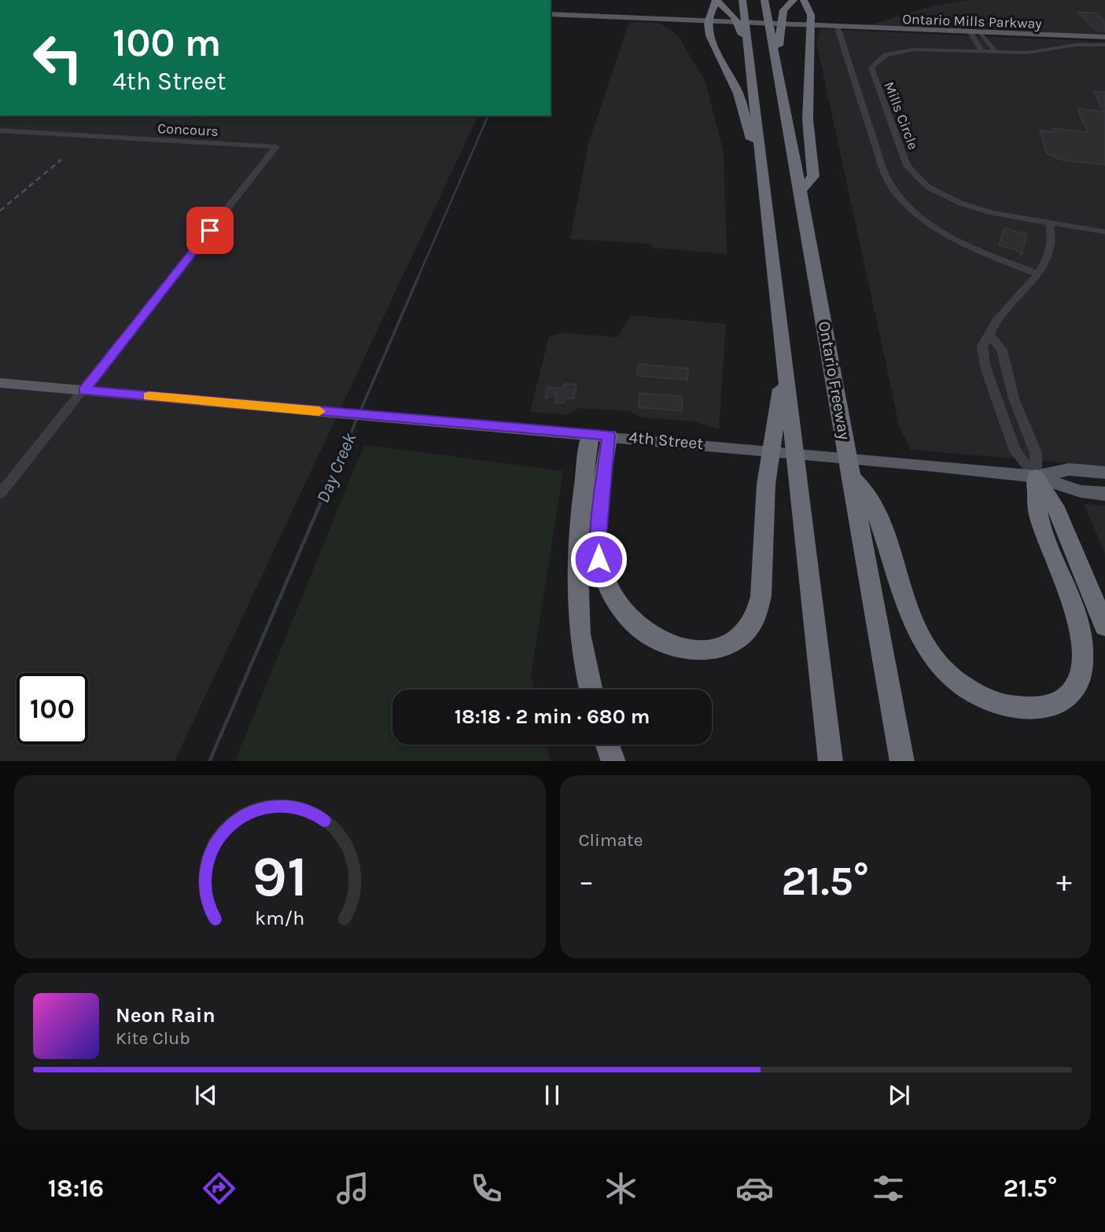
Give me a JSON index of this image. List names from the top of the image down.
{
  "streets": {
    "highway": ["Ontario Freeway"],
    "main road": ["Ontario Mills Parkway", "4th Street"],
    "street": ["Mills Circle", "Concours"]
  },
  "crossings": [
    ["Concours", "4th Street"]
  ],
  "water": ["Day Creek"],
  "page": {
    "turn": ["100 m", "4th Street"],
    "limit": "100",
    "trip": "18:18 · 2 min · 680 m",
    "tile": "Climate",
    "heat": ["−", "21.5°", "+"],
    "song": ["Neon Rain", "Kite Club"],
    "tabs": ["18:16", "21.5°"],
    "gauge": ["91", "km/h"]
  }
}
